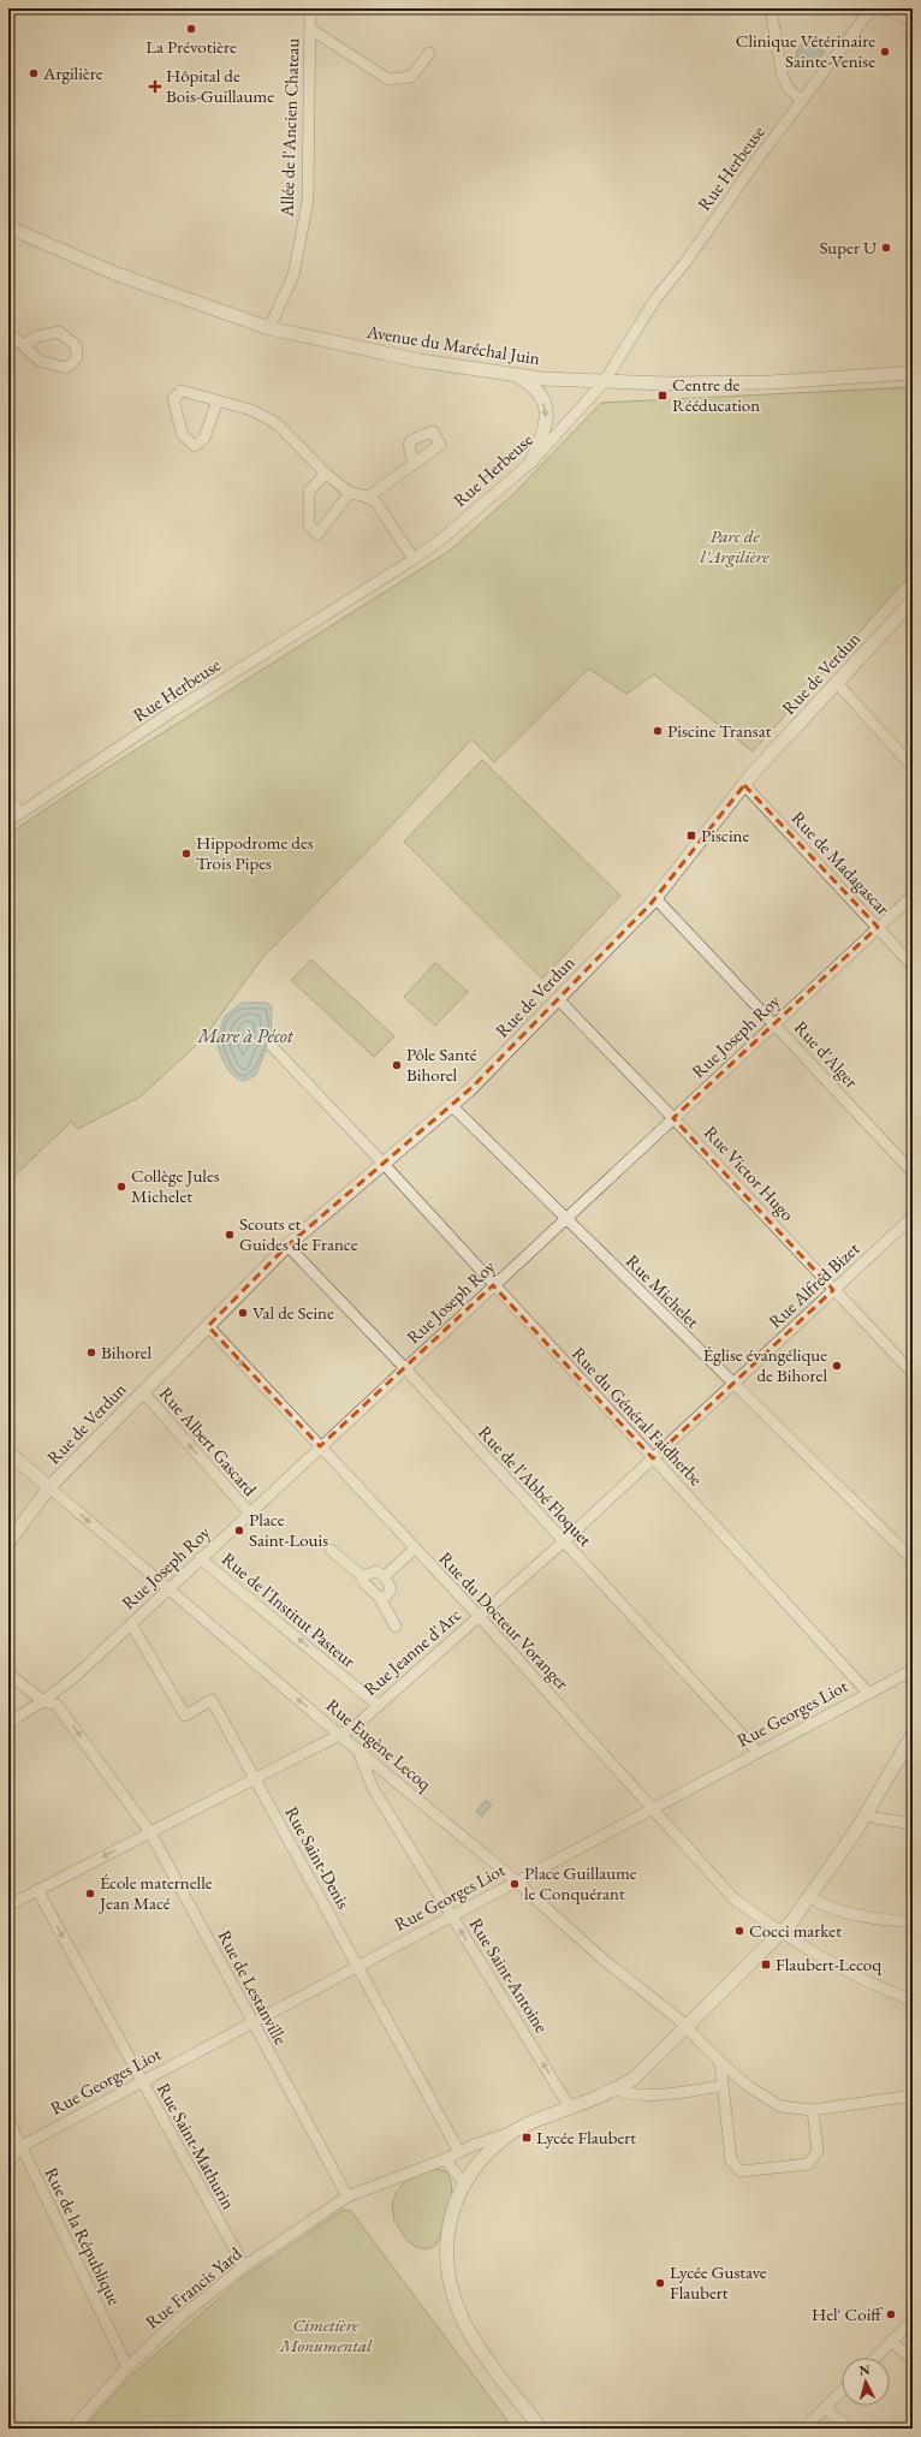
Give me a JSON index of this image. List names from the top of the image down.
{
  "streets": {
    "street": [
      "Allée de l'Ancien Chateau",
      "Rue Herbeuse",
      "Avenue du Maréchal Juin",
      "Rue de Verdun",
      "Rue de Madagascar",
      "Rue Joseph Roy",
      "Rue d'Alger",
      "Rue Victor Hugo",
      "Rue Alfred Bizet",
      "Rue Michelet",
      "Rue du Général Faidherbe",
      "Rue Albert Gascard",
      "Rue de l'Abbé Floquet",
      "Rue de l'Institut Pasteur",
      "Rue du Docteur Voranger",
      "Rue Jeanne d'Arc",
      "Rue Georges Liot",
      "Rue Eugène Lecoq",
      "Rue Saint-Denis",
      "Rue Saint-Antoine",
      "Rue de Lestanville",
      "Rue Saint-Mathurin",
      "Rue de la République",
      "Rue Francis Yard"
    ]
  },
  "crossings": [
    ["Allée de l'Ancien Chateau", "Avenue du Maréchal Juin"],
    ["Rue Herbeuse", "Avenue du Maréchal Juin"],
    ["Rue de Verdun", "Rue de Madagascar"],
    ["Rue de Verdun", "Rue d'Alger"],
    ["Rue de Verdun", "Rue Victor Hugo"],
    ["Rue de Verdun", "Rue Michelet"],
    ["Rue de Verdun", "Rue du Général Faidherbe"],
    ["Rue de Verdun", "Rue Albert Gascard"],
    ["Rue de Verdun", "Rue de l'Abbé Floquet"],
    ["Rue de Verdun", "Rue du Docteur Voranger"],
    ["Rue de Verdun", "Rue Eugène Lecoq"],
    ["Rue de Madagascar", "Rue Joseph Roy"],
    ["Rue Joseph Roy", "Rue d'Alger"],
    ["Rue Joseph Roy", "Rue Victor Hugo"],
    ["Rue Joseph Roy", "Rue Michelet"],
    ["Rue Joseph Roy", "Rue du Général Faidherbe"],
    ["Rue Joseph Roy", "Rue Albert Gascard"],
    ["Rue Joseph Roy", "Rue de l'Abbé Floquet"],
    ["Rue Joseph Roy", "Rue de l'Institut Pasteur"],
    ["Rue Joseph Roy", "Rue du Docteur Voranger"],
    ["Rue Joseph Roy", "Rue Eugène Lecoq"],
    ["Rue Joseph Roy", "Rue Saint-Denis"],
    ["Rue Joseph Roy", "Rue de Lestanville"],
    ["Rue Victor Hugo", "Rue Alfred Bizet"],
    ["Rue Alfred Bizet", "Rue Michelet"],
    ["Rue Alfred Bizet", "Rue du Général Faidherbe"],
    ["Rue Alfred Bizet", "Rue Jeanne d'Arc"],
    ["Rue du Général Faidherbe", "Rue Jeanne d'Arc"],
    ["Rue du Général Faidherbe", "Rue Georges Liot"],
    ["Rue de l'Abbé Floquet", "Rue Jeanne d'Arc"],
    ["Rue de l'Abbé Floquet", "Rue Georges Liot"],
    ["Rue de l'Institut Pasteur", "Rue Jeanne d'Arc"],
    ["Rue du Docteur Voranger", "Rue Jeanne d'Arc"],
    ["Rue du Docteur Voranger", "Rue Georges Liot"],
    ["Rue Jeanne d'Arc", "Rue Eugène Lecoq"],
    ["Rue Jeanne d'Arc", "Rue Saint-Denis"],
    ["Rue Jeanne d'Arc", "Rue de Lestanville"],
    ["Rue Jeanne d'Arc", "Rue Saint-Mathurin"],
    ["Rue Georges Liot", "Rue Eugène Lecoq"],
    ["Rue Georges Liot", "Rue Saint-Denis"],
    ["Rue Georges Liot", "Rue Saint-Antoine"],
    ["Rue Georges Liot", "Rue de Lestanville"],
    ["Rue Georges Liot", "Rue Saint-Mathurin"],
    ["Rue Georges Liot", "Rue de la République"],
    ["Rue Eugène Lecoq", "Rue Saint-Antoine"],
    ["Rue Saint-Denis", "Rue Francis Yard"],
    ["Rue de Lestanville", "Rue Francis Yard"],
    ["Rue Saint-Mathurin", "Rue Francis Yard"],
    ["Rue de la République", "Rue Francis Yard"]
  ],
  "one_way": ["Rue Albert Gascard", "Rue Saint-Antoine", "Rue Saint-Mathurin"],
  "water": ["Mare à Pécot"],
  "parks": ["Parc de l'Argilière", "Cimetière Monumental"],
  "places": {
    "other": [
      "La Prévotière",
      "Clinique Vétérinaire Sainte-Venise",
      "Argilière",
      "Super U",
      "Piscine Transat",
      "Hippodrome des Trois Pipes",
      "Pôle Santé Bihorel",
      "Collège Jules Michelet",
      "Scouts et Guides de France",
      "Val de Seine",
      "Bihorel",
      "Église évangélique de Bihorel",
      "Place Saint-Louis",
      "Place Guillaume le Conquérant",
      "École maternelle Jean Macé",
      "Cocci market",
      "Lycée Gustave Flaubert",
      "Hel' Coiff"
    ],
    "health": ["Hôpital de Bois-Guillaume"],
    "transit": [
      "Centre de Rééducation",
      "Piscine",
      "Flaubert-Lecoq",
      "Lycée Flaubert"
    ]
  },
  "north": "top"
}
